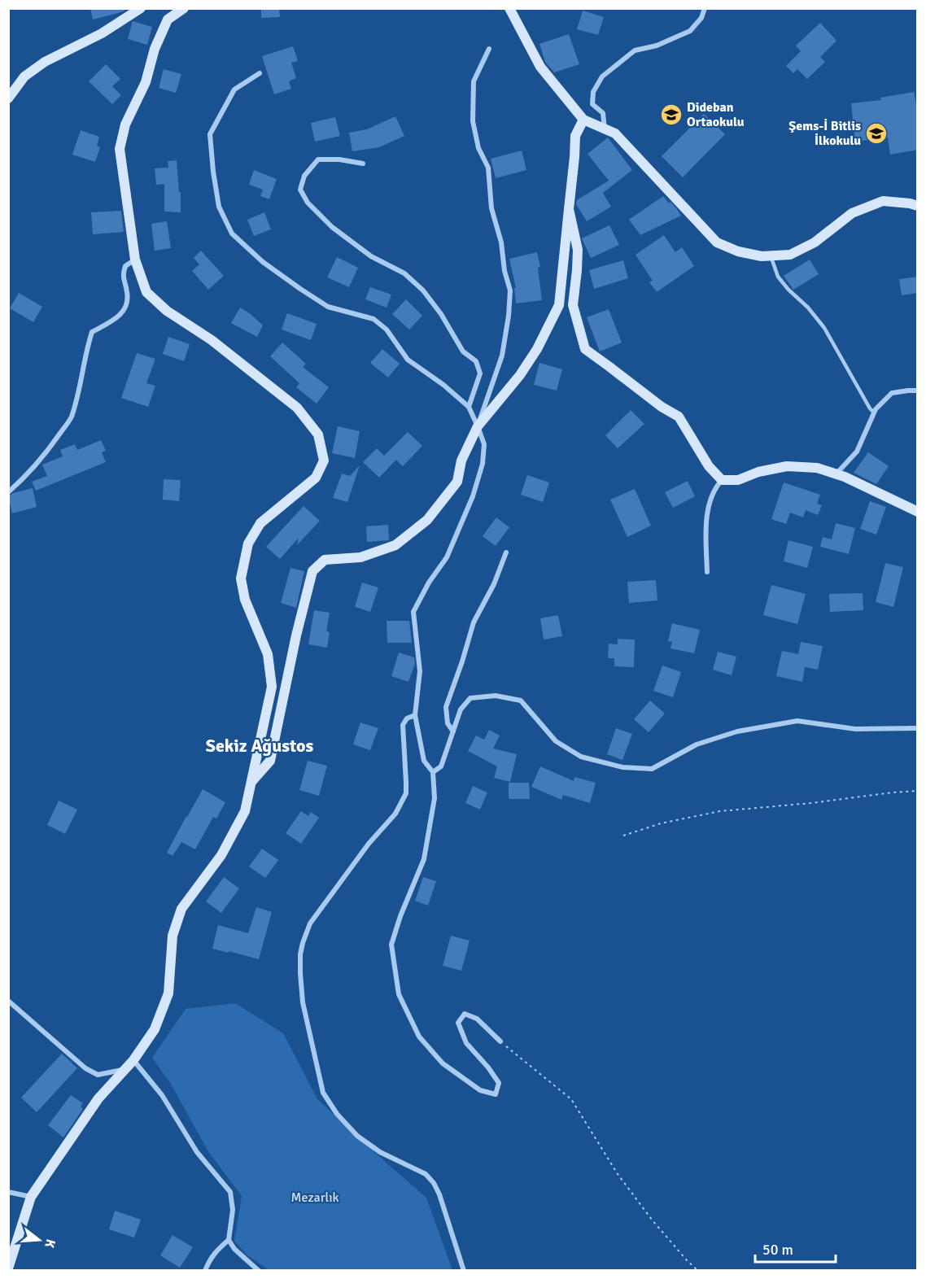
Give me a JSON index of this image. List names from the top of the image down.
{
  "districts": ["Sekiz Ağustos"],
  "parks": ["Mezarlık"],
  "places": {
    "school or university": ["Dideban Ortaokulu", "Şems-İ Bitlis İlkokulu"]
  },
  "scale_bar": "50 m",
  "north": "right"
}
